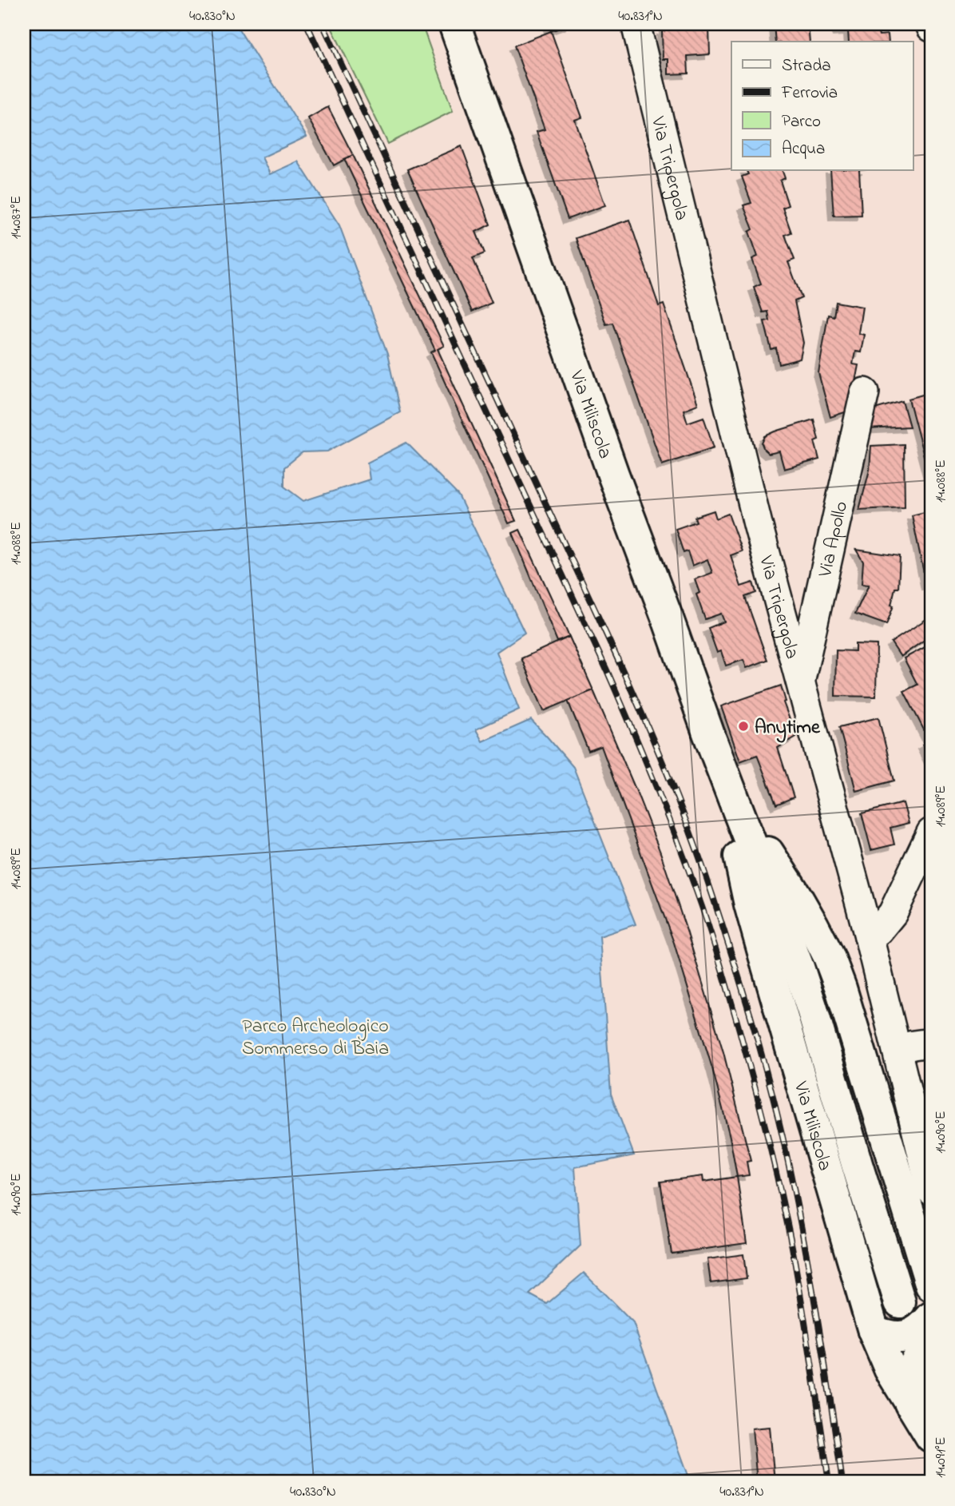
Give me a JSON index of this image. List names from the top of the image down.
{
  "streets": {
    "main road": ["Via Miliscola"],
    "street": ["Via Tripergola", "Via Apollo"]
  },
  "crossings": [
    ["Via Tripergola", "Via Apollo"]
  ],
  "parks": ["Parco Archeologico Sommerso di Baia"],
  "places": ["Anytime"],
  "legend": [
    "Strada",
    "Ferrovia",
    "Parco",
    "Acqua"
  ],
  "coordinates": [
    "40.830°N",
    "40.831°N",
    "14.087°E",
    "14.088°E",
    "14.089°E",
    "14.090°E",
    "14.091°E"
  ]
}
